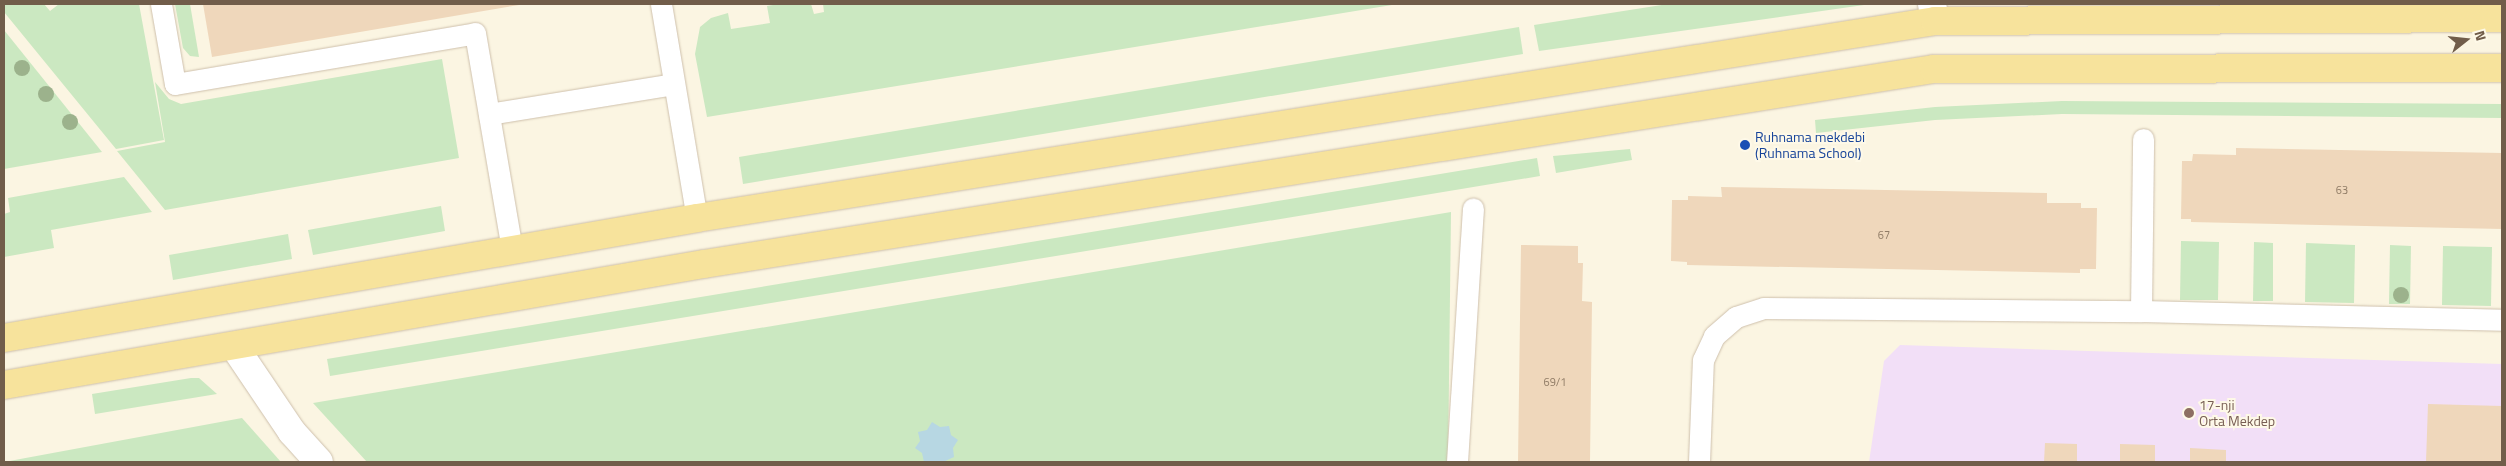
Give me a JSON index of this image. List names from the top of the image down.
{
  "places": ["Ruhnama mekdebi (Ruhnama School)", "17-nji Orta Mekdep"],
  "house_numbers": ["63", "67", "69/1"],
  "north": "right"
}
